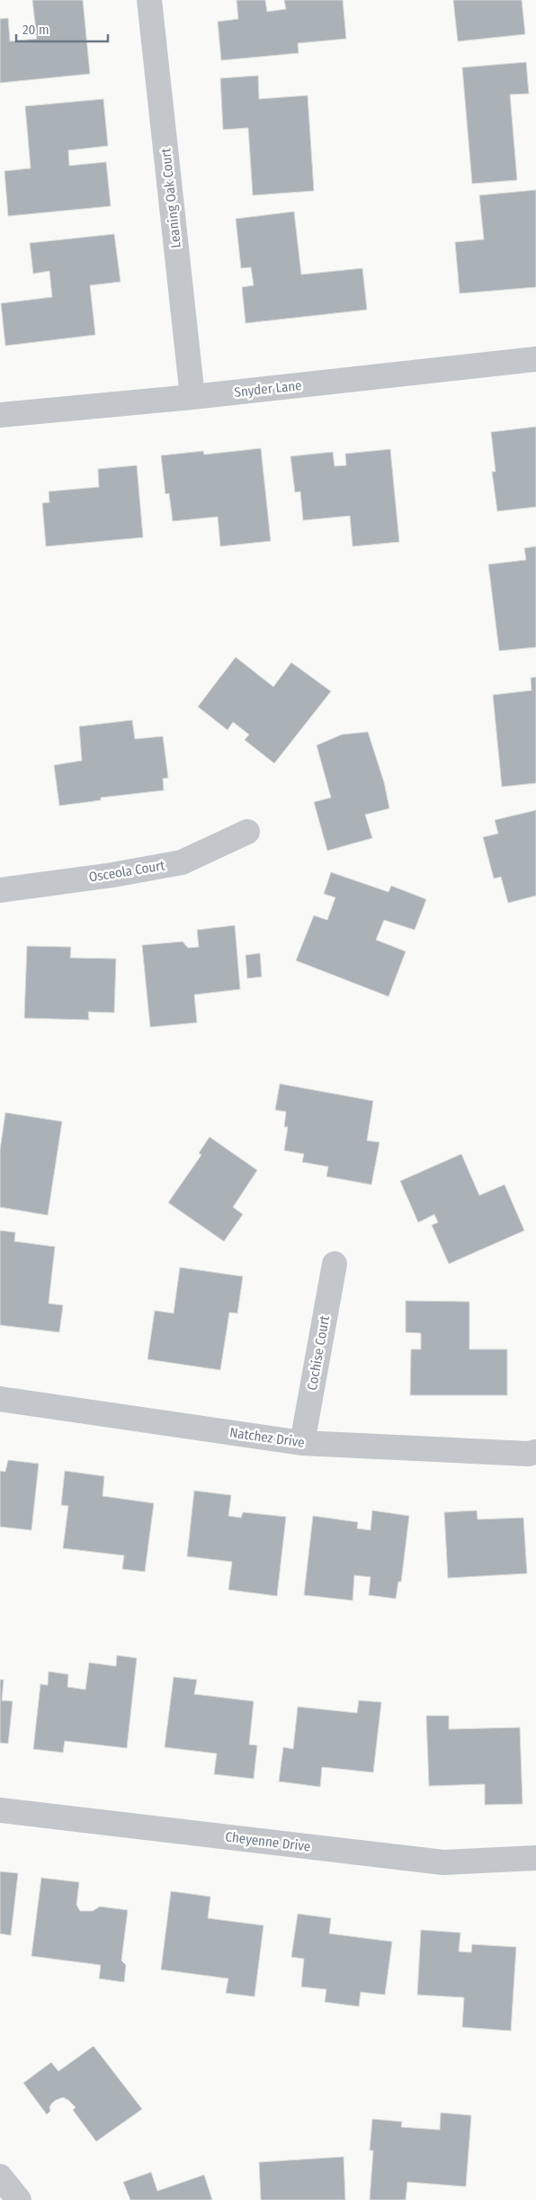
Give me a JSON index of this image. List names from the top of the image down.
{
  "streets": {
    "street": [
      "Leaning Oak Court",
      "Snyder Lane",
      "Osceola Court",
      "Cochise Court",
      "Natchez Drive",
      "Cheyenne Drive"
    ]
  },
  "crossings": [
    ["Leaning Oak Court", "Snyder Lane"],
    ["Cochise Court", "Natchez Drive"]
  ],
  "scale_bar": "20 m"
}
